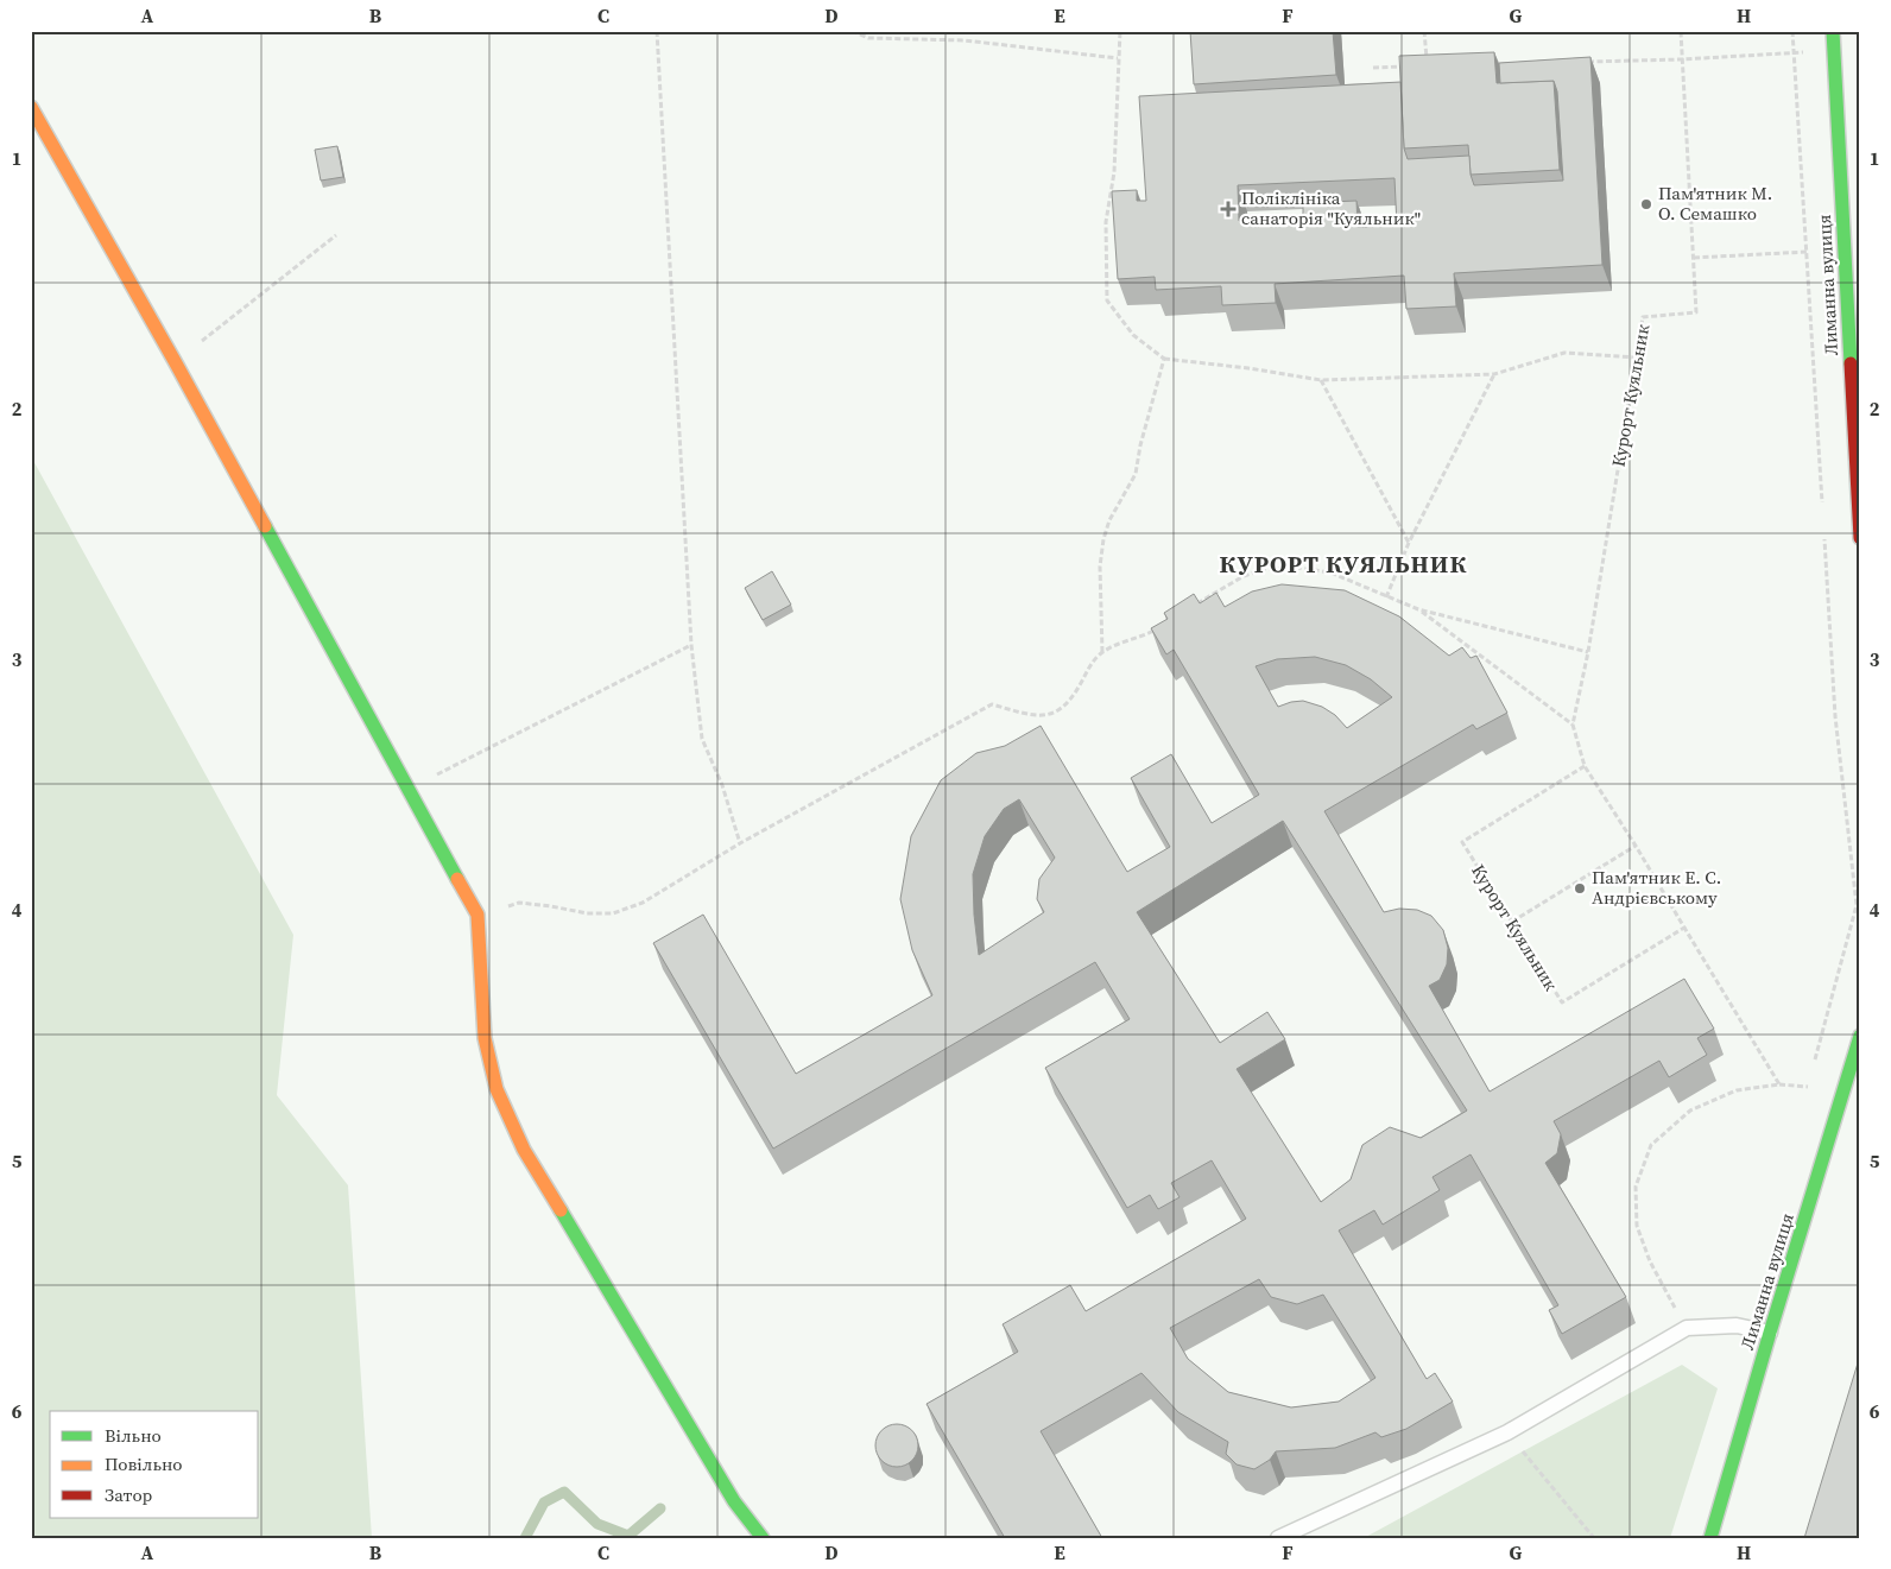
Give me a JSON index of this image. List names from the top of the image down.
{
  "streets": {
    "street": ["Лиманна вулиця"],
    "path": ["Курорт Куяльник"]
  },
  "districts": ["КУРОРТ КУЯЛЬНИК"],
  "places": {
    "other": ["Пам'ятник М. О. Семашко", "Пам'ятник Е. С. Андрієвському"],
    "health": ["Поліклініка санаторія \"Куяльник\""]
  },
  "legend": ["Вільно", "Повільно", "Затор"],
  "grid": {
    "columns": [
      "A",
      "B",
      "C",
      "D",
      "E",
      "F",
      "G",
      "H"
    ],
    "rows": [
      "1",
      "2",
      "3",
      "4",
      "5",
      "6"
    ]
  }
}
